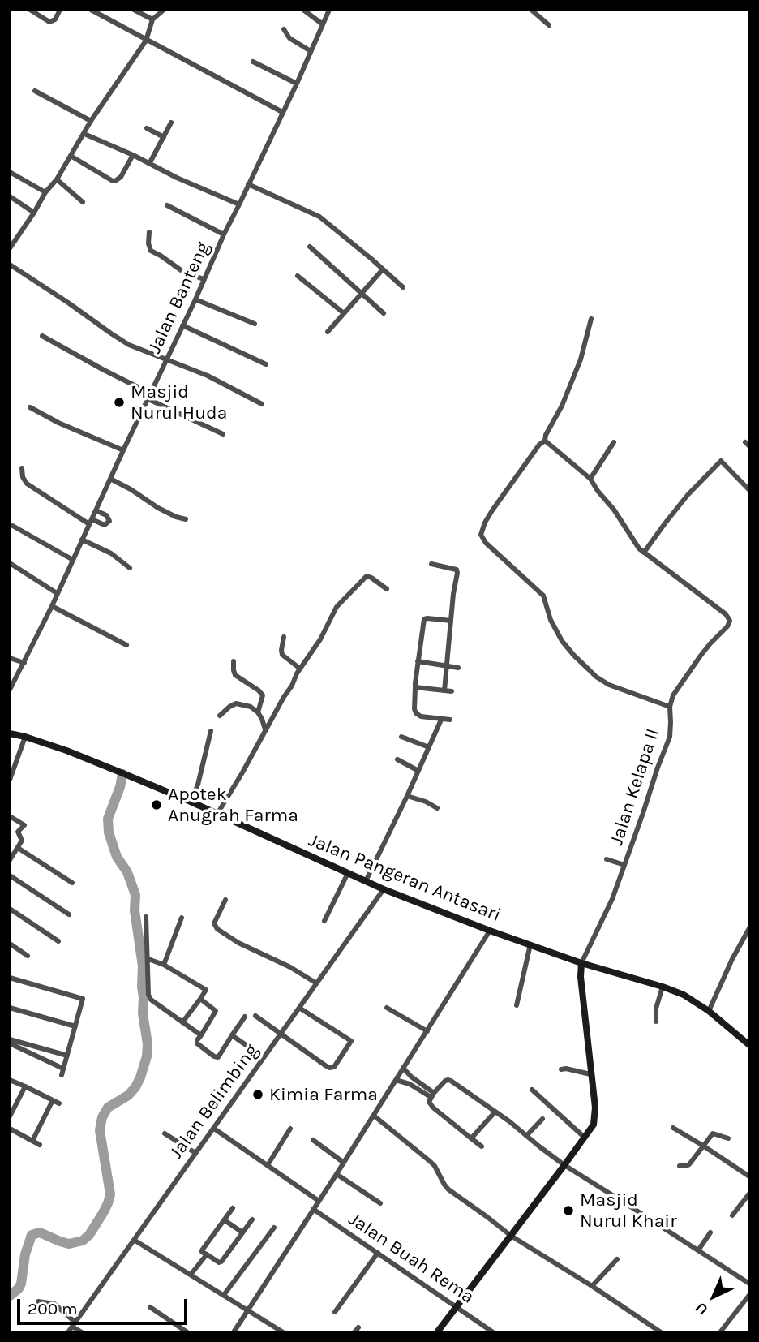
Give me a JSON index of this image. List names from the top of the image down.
{
  "streets": {
    "street": [
      "Jalan Banteng",
      "Jalan Kelapa II",
      "Jalan Pangeran Antasari",
      "Jalan Belimbing",
      "Jalan Buah Rema"
    ]
  },
  "crossings": [
    ["Jalan Kelapa II", "Jalan Pangeran Antasari"],
    ["Jalan Pangeran Antasari", "Jalan Belimbing"]
  ],
  "places": [
    "Masjid Nurul Huda",
    "Apotek Anugrah Farma",
    "Kimia Farma",
    "Masjid Nurul Khair"
  ],
  "scale_bar": "200 m",
  "north": "bottom left"
}
